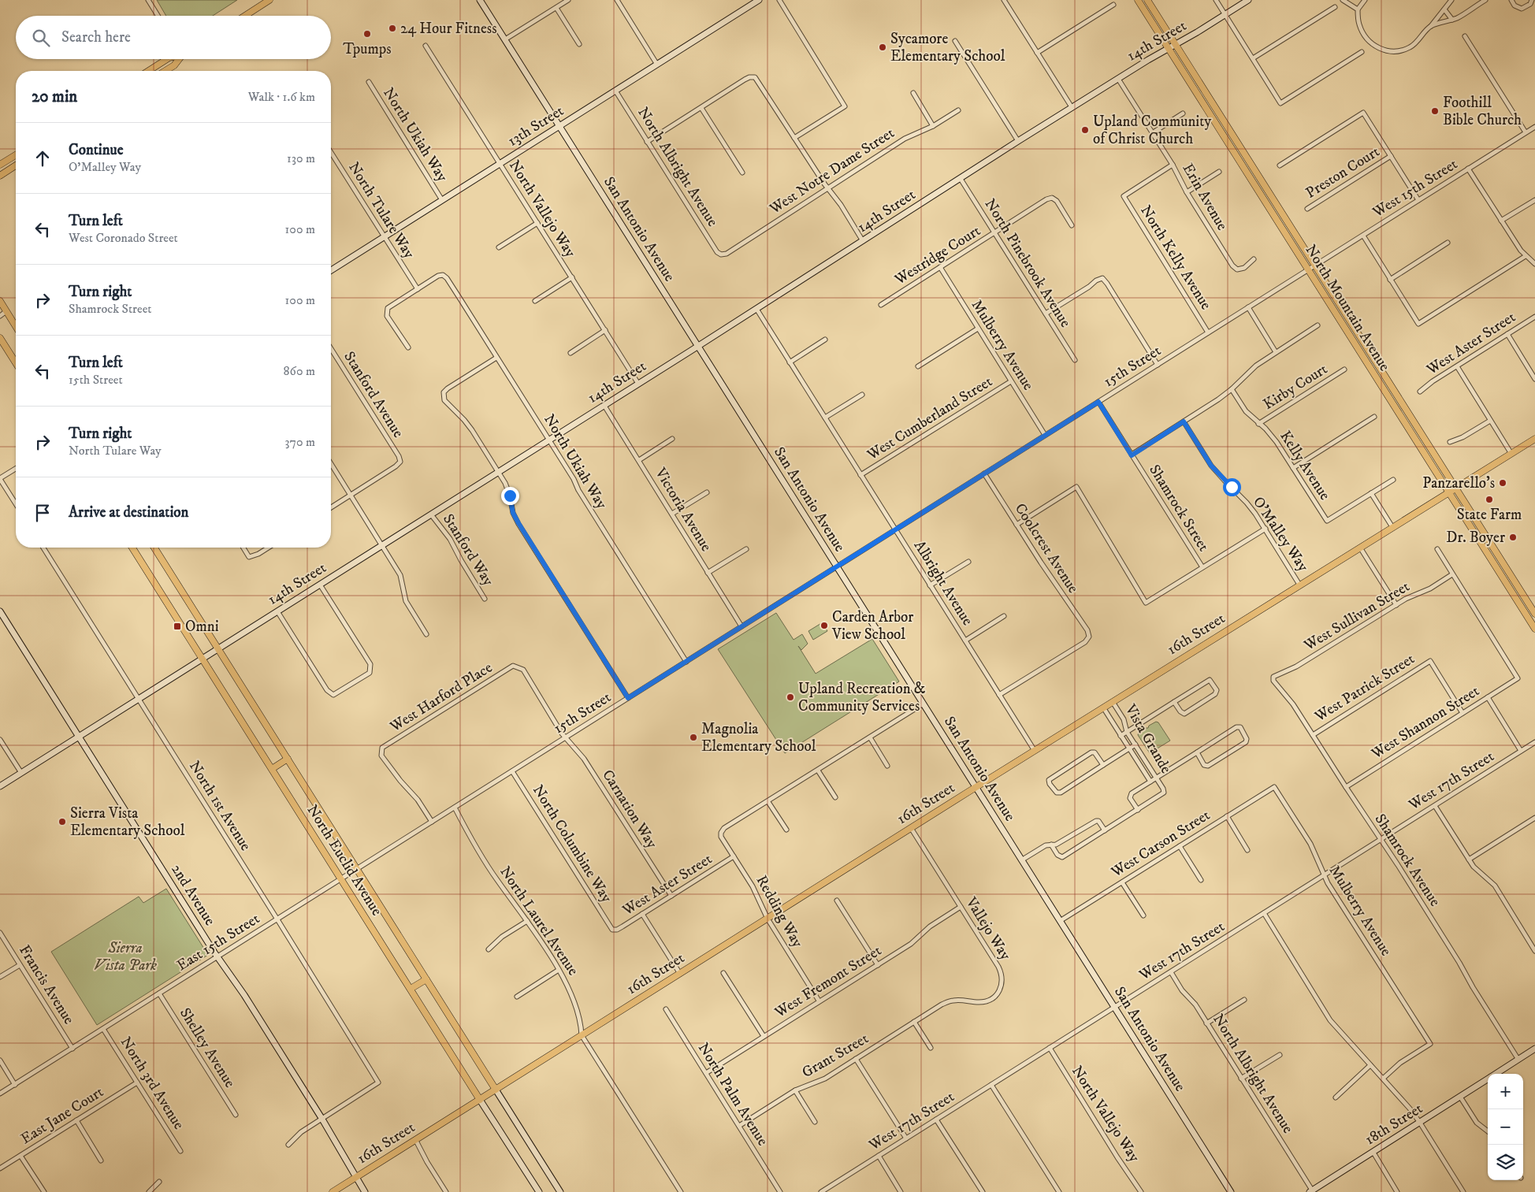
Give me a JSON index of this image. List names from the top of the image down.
{
  "streets": {
    "main road": ["North Mountain Avenue", "16th Street", "North Euclid Avenue"],
    "street": [
      "14th Street",
      "13th Street",
      "North Ukiah Way",
      "North Albright Avenue",
      "West Notre Dame Street",
      "Preston Court",
      "West 15th Street",
      "Erin Avenue",
      "North Vallejo Way",
      "North Tulare Way",
      "San Antonio Avenue",
      "Westridge Court",
      "North Kelly Avenue",
      "North Pinebrook Avenue",
      "West Aster Street",
      "Mulberry Avenue",
      "15th Street",
      "Kirby Court",
      "Stanford Avenue",
      "West Cumberland Street",
      "Kelly Avenue",
      "Shamrock Street",
      "Victoria Avenue",
      "O'Malley Way",
      "Coolcrest Avenue",
      "Stanford Way",
      "Albright Avenue",
      "West Sullivan Street",
      "West Patrick Street",
      "West Harford Place",
      "West Shannon Street",
      "Vista Grande",
      "West 17th Street",
      "North 1st Avenue",
      "Carnation Way",
      "North Columbine Way",
      "West Carson Street",
      "Shamrock Avenue",
      "2nd Avenue",
      "Redding Way",
      "North Laurel Avenue",
      "Vallejo Way",
      "East 15th Street",
      "West Fremont Street",
      "Francis Avenue",
      "Shelley Avenue",
      "Grant Street",
      "North 3rd Avenue",
      "North Palm Avenue",
      "East Jane Court",
      "18th Street"
    ]
  },
  "crossings": [
    ["14th Street", "North Ukiah Way"],
    ["14th Street", "Erin Avenue"],
    ["14th Street", "North Vallejo Way"],
    ["14th Street", "San Antonio Avenue"],
    ["14th Street", "North Pinebrook Avenue"],
    ["14th Street", "North Mountain Avenue"],
    ["14th Street", "Victoria Avenue"],
    ["14th Street", "Stanford Way"],
    ["14th Street", "Albright Avenue"],
    ["14th Street", "North 1st Avenue"],
    ["14th Street", "North Euclid Avenue"],
    ["14th Street", "2nd Avenue"],
    ["13th Street", "North Ukiah Way"],
    ["13th Street", "North Albright Avenue"],
    ["13th Street", "North Vallejo Way"],
    ["13th Street", "North Tulare Way"],
    ["13th Street", "San Antonio Avenue"],
    ["North Ukiah Way", "North Tulare Way"],
    ["North Ukiah Way", "15th Street"],
    ["North Albright Avenue", "West Notre Dame Street"],
    ["North Albright Avenue", "West 17th Street"],
    ["North Albright Avenue", "18th Street"],
    ["West 15th Street", "North Mountain Avenue"],
    ["West 15th Street", "15th Street"],
    ["Erin Avenue", "North Kelly Avenue"],
    ["North Vallejo Way", "West 17th Street"],
    ["San Antonio Avenue", "15th Street"],
    ["San Antonio Avenue", "16th Street"],
    ["San Antonio Avenue", "West 17th Street"],
    ["San Antonio Avenue", "West Carson Street"],
    ["Westridge Court", "North Pinebrook Avenue"],
    ["Westridge Court", "Mulberry Avenue"],
    ["North Kelly Avenue", "15th Street"],
    ["North Mountain Avenue", "15th Street"],
    ["North Mountain Avenue", "16th Street"],
    ["West Aster Street", "Carnation Way"],
    ["West Aster Street", "North Columbine Way"],
    ["West Aster Street", "Redding Way"],
    ["Mulberry Avenue", "15th Street"],
    ["Mulberry Avenue", "West Cumberland Street"],
    ["Mulberry Avenue", "West 17th Street"],
    ["Mulberry Avenue", "West Carson Street"],
    ["15th Street", "Shamrock Street"],
    ["15th Street", "Victoria Avenue"],
    ["15th Street", "Coolcrest Avenue"],
    ["15th Street", "Albright Avenue"],
    ["15th Street", "West Harford Place"],
    ["15th Street", "Carnation Way"],
    ["15th Street", "North Columbine Way"],
    ["15th Street", "North Euclid Avenue"],
    ["15th Street", "North Laurel Avenue"],
    ["15th Street", "East 15th Street"],
    ["Kirby Court", "Kelly Avenue"],
    ["West Cumberland Street", "Albright Avenue"],
    ["O'Malley Way", "16th Street"],
    ["Coolcrest Avenue", "Albright Avenue"],
    ["Albright Avenue", "16th Street"],
    ["West Sullivan Street", "West Shannon Street"],
    ["West Sullivan Street", "Shamrock Avenue"],
    ["16th Street", "Vista Grande"],
    ["16th Street", "North Euclid Avenue"],
    ["16th Street", "2nd Avenue"],
    ["16th Street", "Redding Way"],
    ["16th Street", "North Laurel Avenue"],
    ["16th Street", "Vallejo Way"],
    ["West Patrick Street", "West Shannon Street"],
    ["West Patrick Street", "Shamrock Avenue"],
    ["West Harford Place", "Carnation Way"],
    ["West Shannon Street", "Shamrock Avenue"],
    ["West 17th Street", "Shamrock Avenue"],
    ["North 1st Avenue", "2nd Avenue"],
    ["North 1st Avenue", "East 15th Street"],
    ["North Euclid Avenue", "East 15th Street"],
    ["Shamrock Avenue", "18th Street"],
    ["2nd Avenue", "East 15th Street"],
    ["Redding Way", "West Fremont Street"],
    ["Vallejo Way", "West Fremont Street"],
    ["Vallejo Way", "Grant Street"],
    ["East 15th Street", "Francis Avenue"],
    ["East 15th Street", "Shelley Avenue"],
    ["East 15th Street", "North 3rd Avenue"],
    ["West Fremont Street", "North Palm Avenue"],
    ["Grant Street", "North Palm Avenue"],
    ["North 3rd Avenue", "East Jane Court"]
  ],
  "parks": ["Sierra Vista Park"],
  "places": {
    "other": [
      "24 Hour Fitness",
      "Tpumps",
      "Sycamore Elementary School",
      "Foothill Bible Church",
      "Upland Community of Christ Church",
      "Panzarello's",
      "State Farm",
      "Dr. Boyer",
      "Carden Arbor View School",
      "Upland Recreation & Community Services",
      "Magnolia Elementary School",
      "Sierra Vista Elementary School"
    ],
    "transit": ["Omni"]
  },
  "page": {
    "search": "Search here",
    "heading": ["20 min", "Walk · 1.6 km"],
    "list": [
      ["Continue", "O'Malley Way", "130 m"],
      ["Turn left", "West Coronado Street", "100 m"],
      ["Turn right", "Shamrock Street", "100 m"],
      ["Turn left", "15th Street", "860 m"],
      ["Turn right", "North Tulare Way", "370 m"],
      "Arrive at destination"
    ],
    "map_buttons": ["+", "−"]
  }
}
